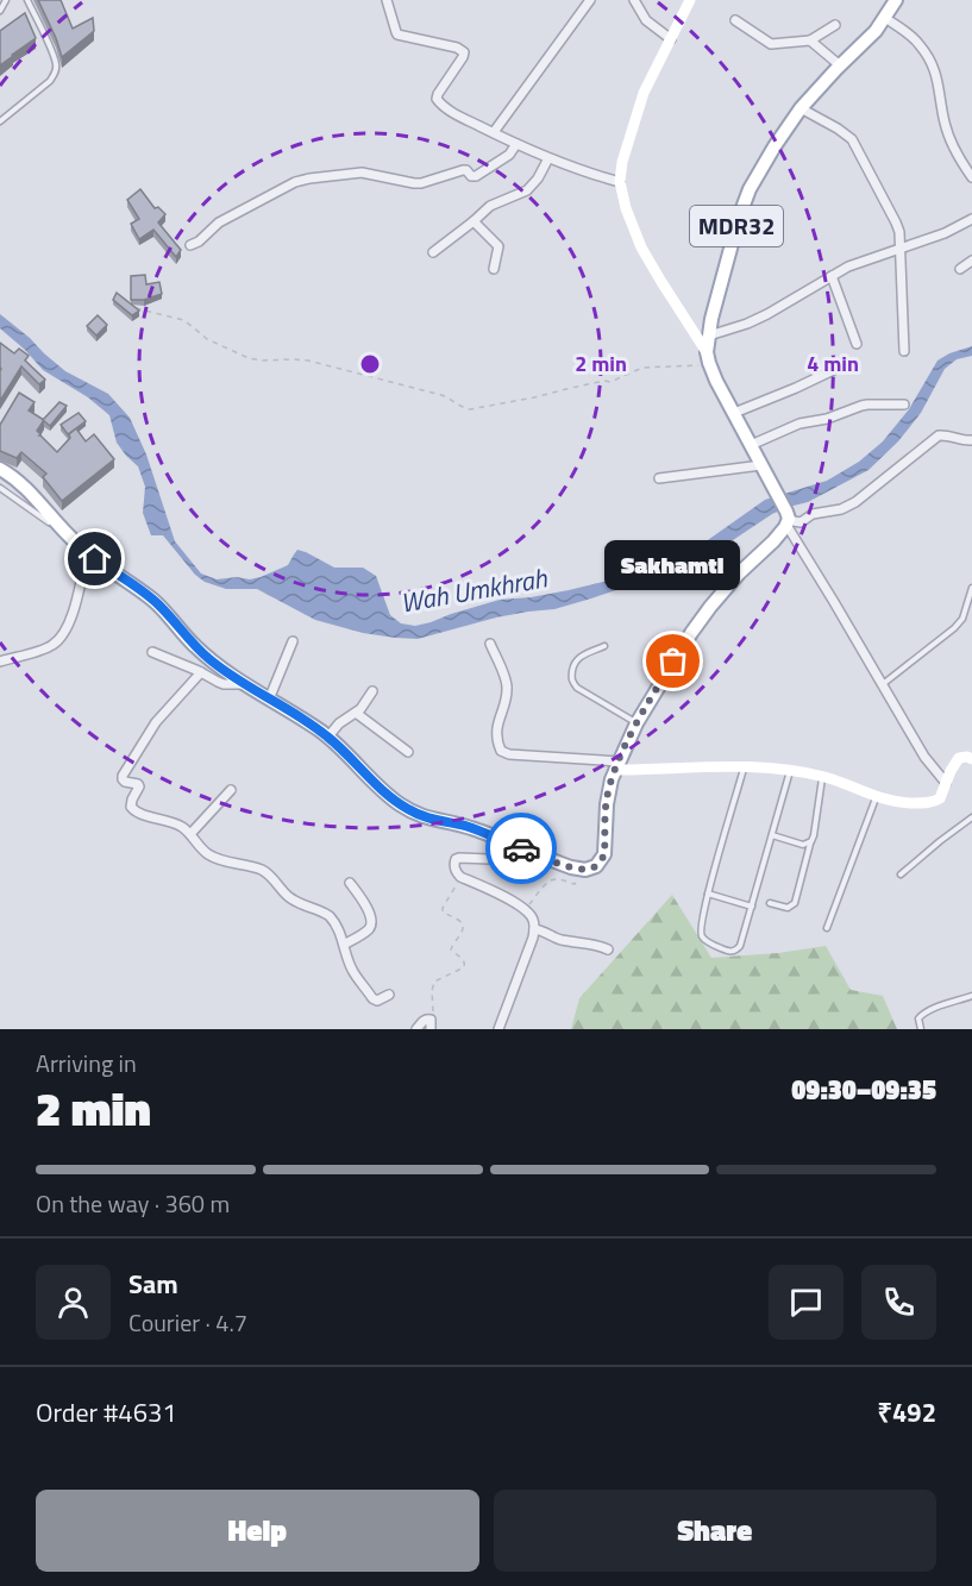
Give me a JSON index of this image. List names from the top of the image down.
{
  "streets": {
    "main road": ["MDR32"]
  },
  "water": ["Wah Umkhrah"],
  "places": ["Sakhamti"],
  "page": {
    "bubble": "Sakhamti",
    "heading": ["2 min", "Arriving in", "09:30–09:35"],
    "panel": [
      "Sam",
      "Courier · 4.7",
      "Order #4631",
      "₹492"
    ],
    "bar": "On the way · 360 m",
    "buttons": ["Help", "Share"]
  },
  "rings": ["2 min", "4 min"]
}
